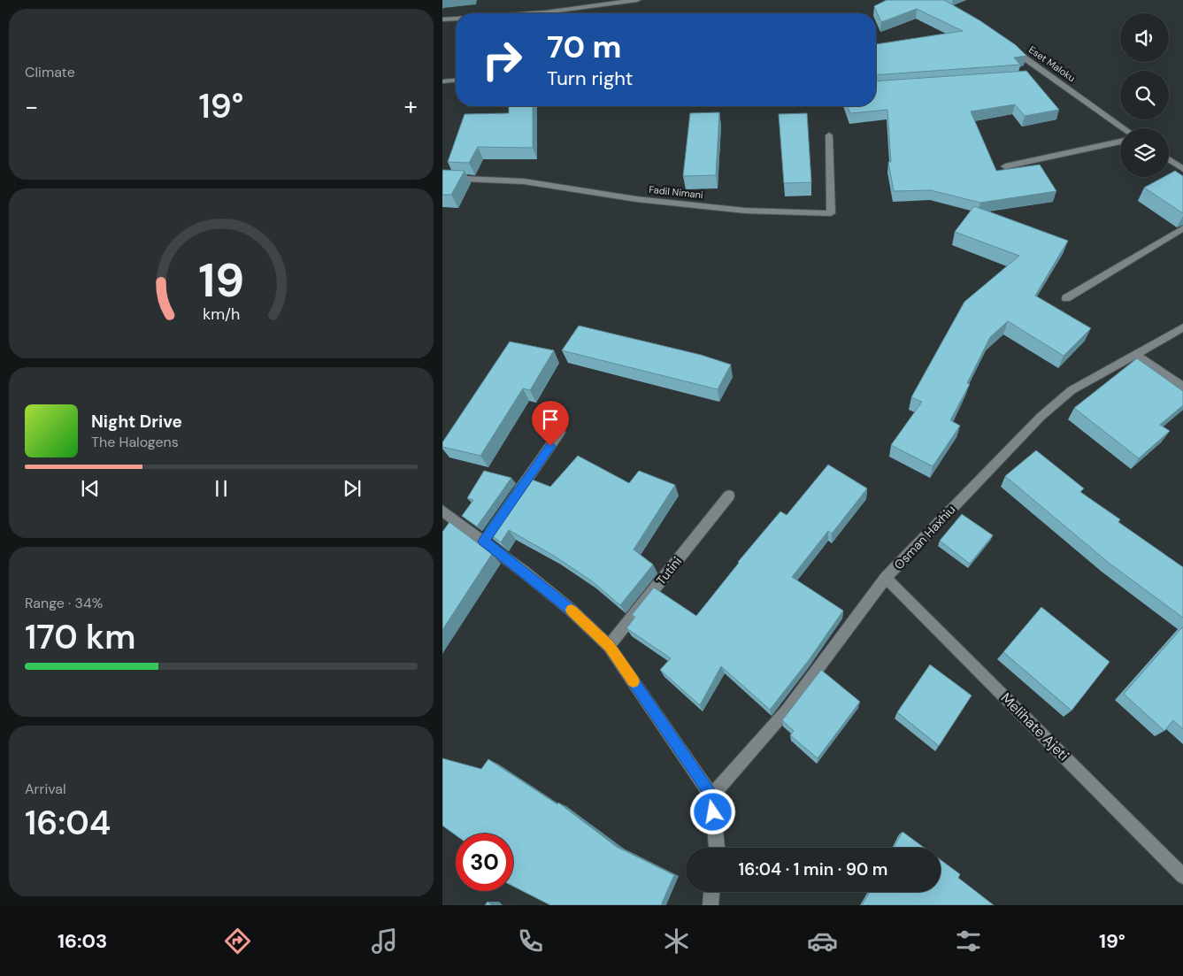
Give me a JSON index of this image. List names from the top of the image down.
{
  "streets": {
    "street": [
      "Eset Maloku",
      "Fadil Nimani",
      "Osman Haxhiu",
      "Tutini",
      "Melihate Ajeti"
    ]
  },
  "crossings": [
    ["Osman Haxhiu", "Melihate Ajeti"]
  ],
  "page": {
    "tile": [
      "Climate",
      ["Range · 34%", "170 km"],
      ["Arrival", "16:04"]
    ],
    "turn": ["70 m", "Turn right"],
    "heat": ["−", "19°", "+"],
    "song": ["Night Drive", "The Halogens"],
    "limit": "30",
    "trip": "16:04 · 1 min · 90 m",
    "tabs": ["16:03", "19°"],
    "gauge": ["19", "km/h"]
  }
}
